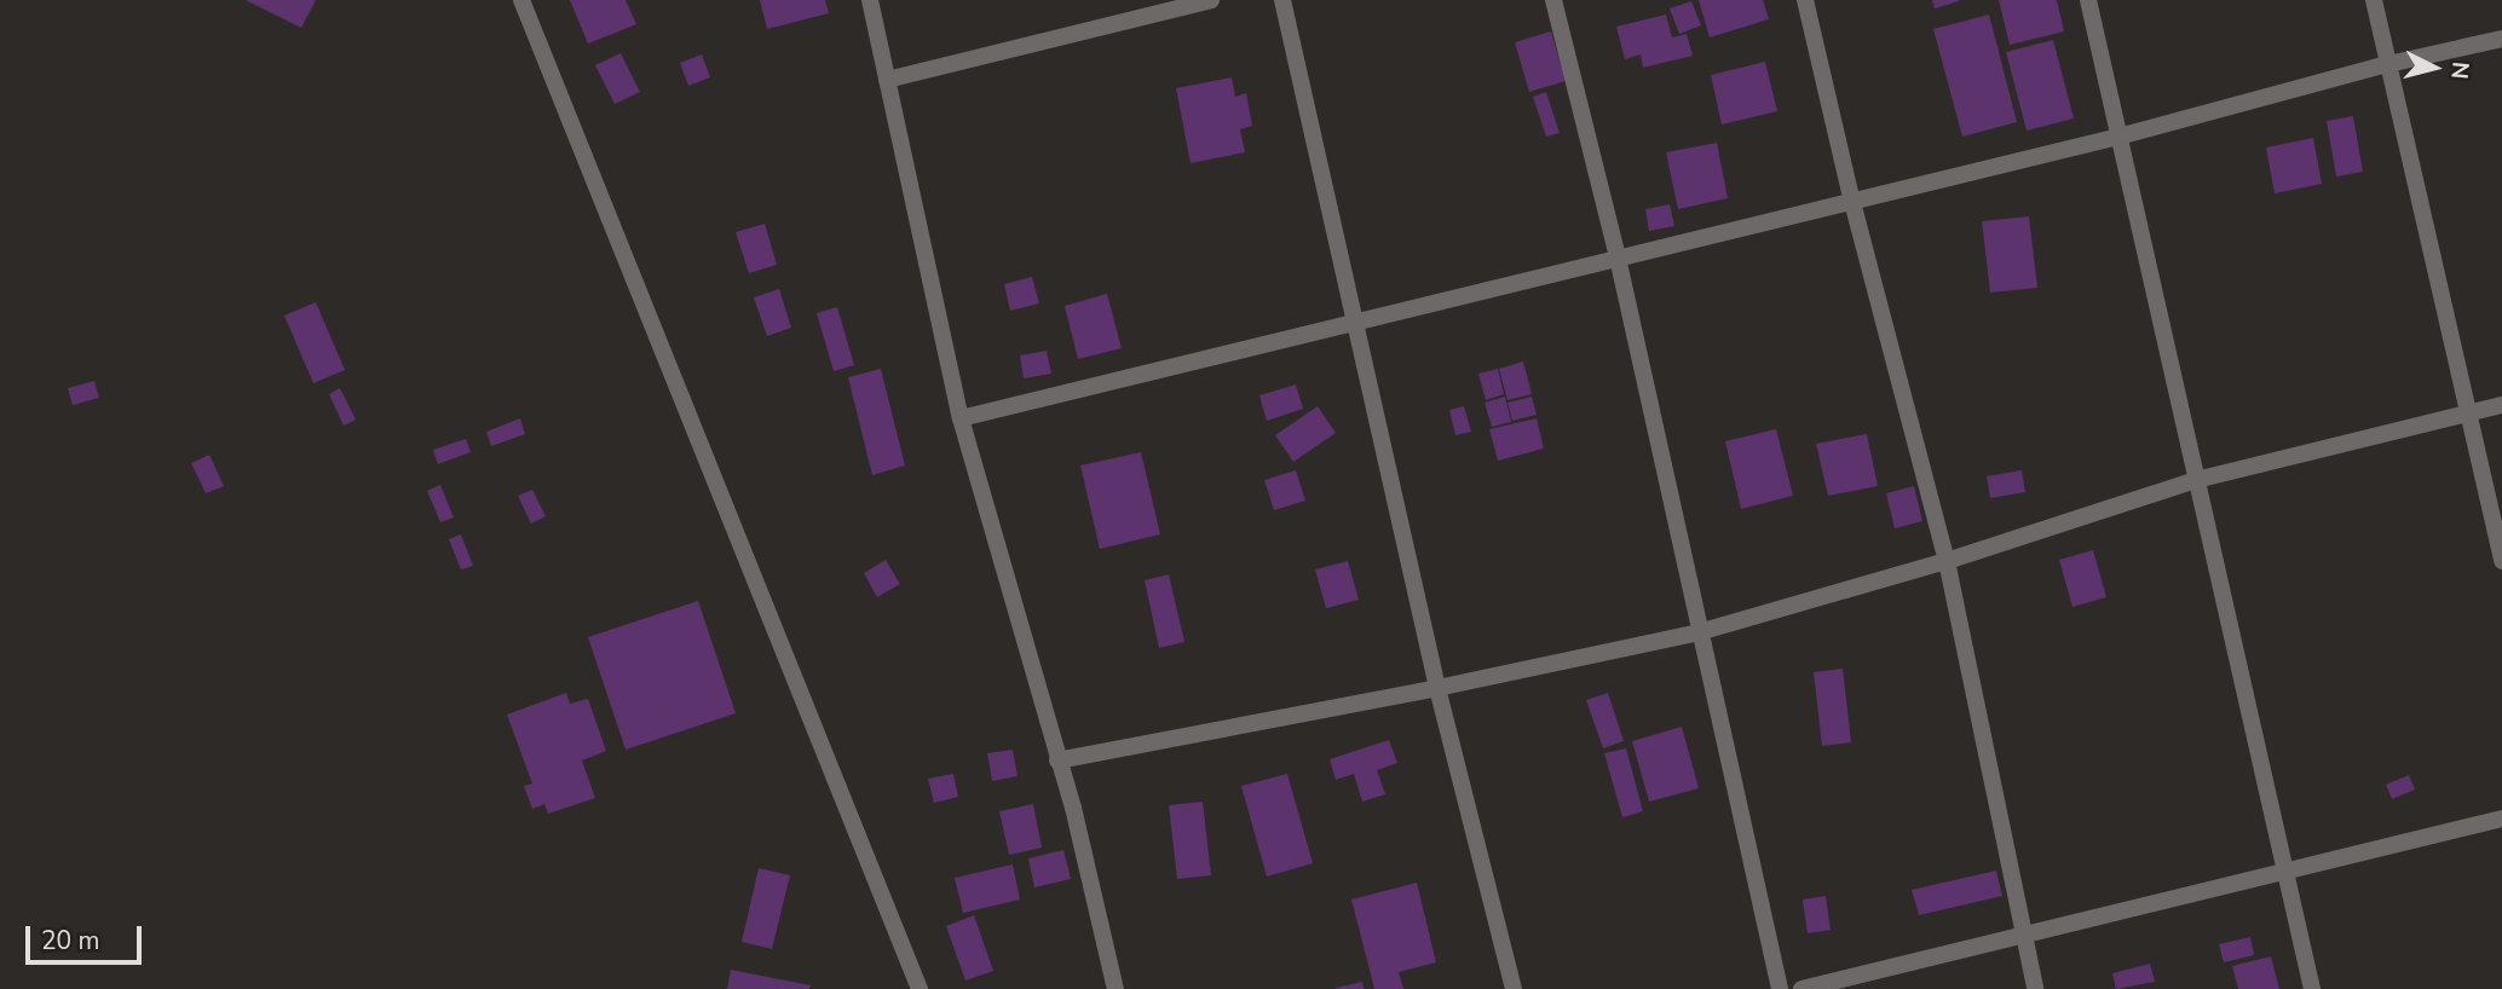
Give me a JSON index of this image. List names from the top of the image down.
{
  "scale_bar": "20 m",
  "north": "right"
}
